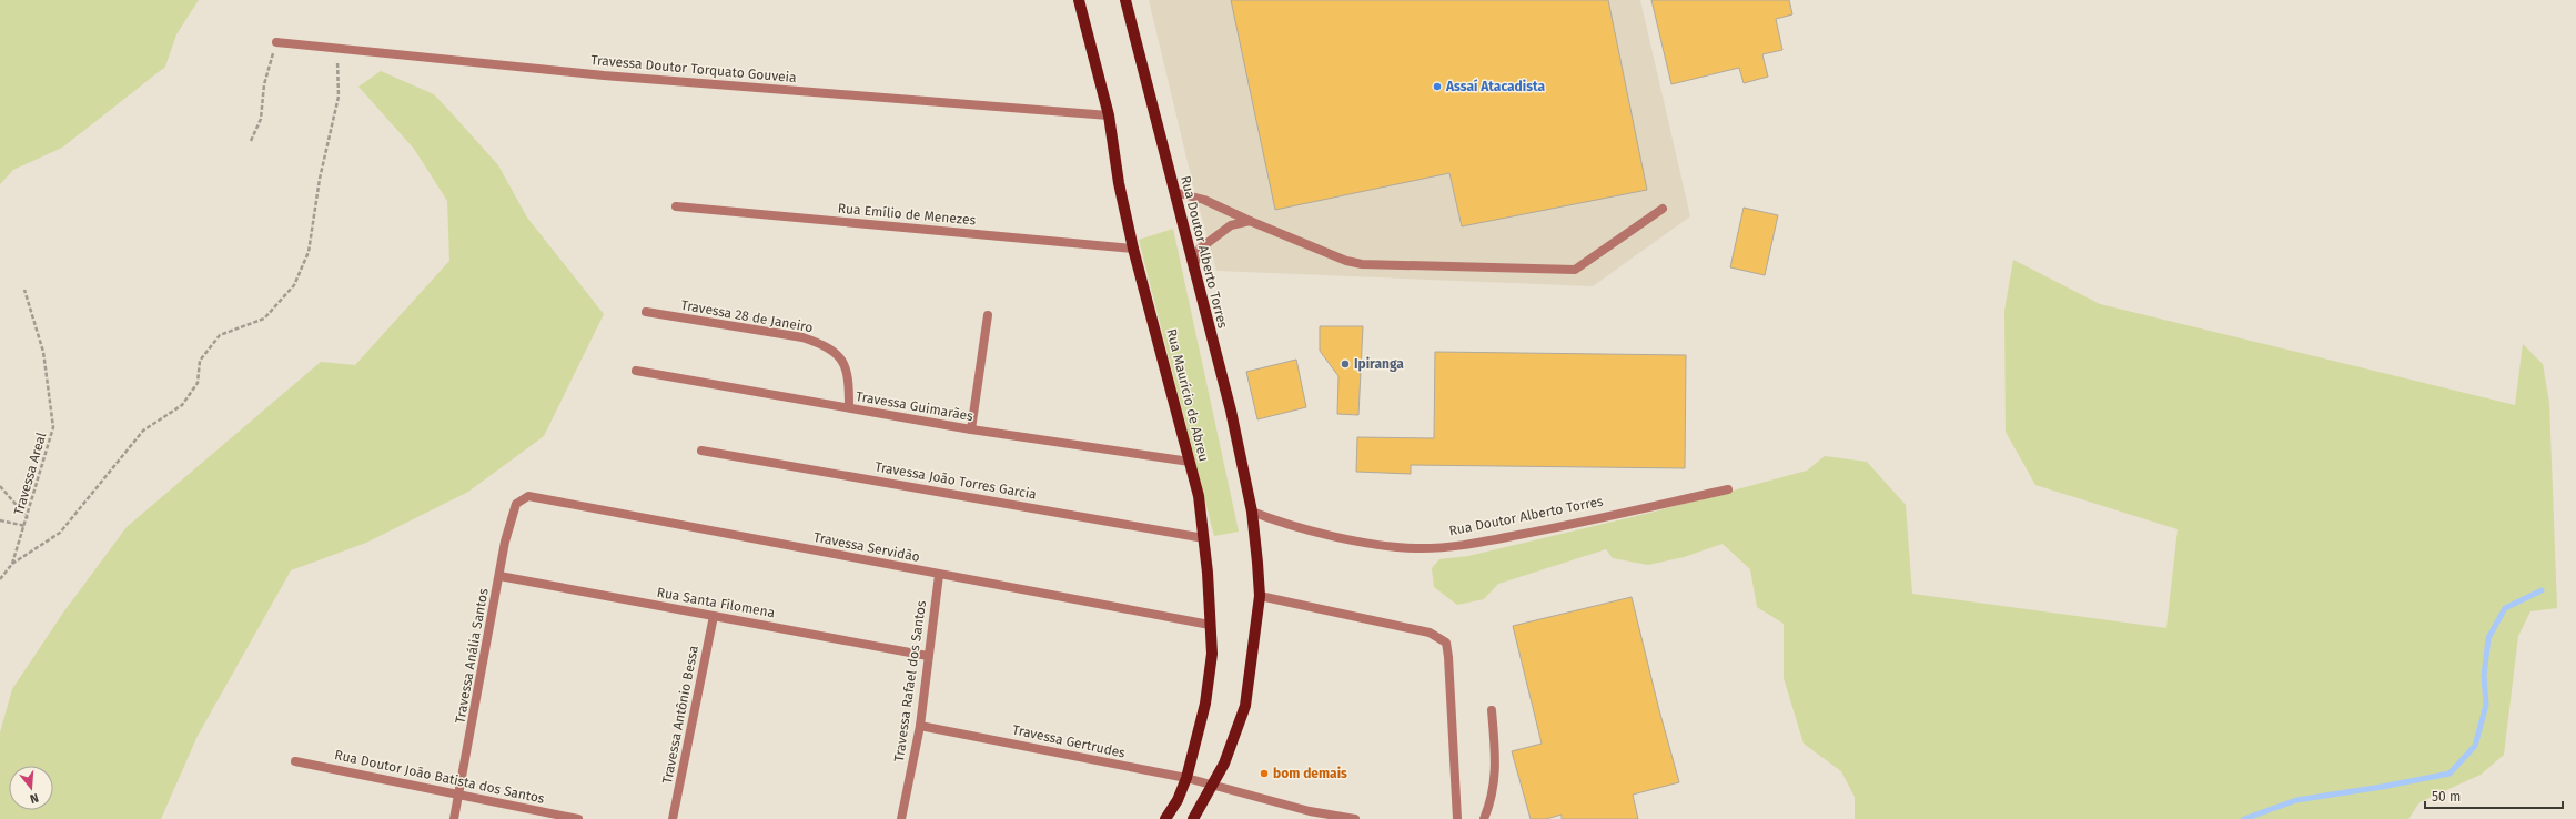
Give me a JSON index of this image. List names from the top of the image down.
{
  "streets": {
    "main road": ["Rua Doutor Alberto Torres", "Rua Maurício de Abreu"],
    "street": [
      "Travessa Doutor Torquato Gouveia",
      "Rua Emílio de Menezes",
      "Travessa 28 de Janeiro",
      "Travessa Guimarães",
      "Travessa João Torres Garcia",
      "Travessa Servidão",
      "Rua Santa Filomena",
      "Travessa Anália Santos",
      "Travessa Rafael dos Santos",
      "Travessa Antônio Bessa",
      "Travessa Gertrudes",
      "Rua Doutor João Batista dos Santos"
    ],
    "path": ["Travessa Areal"]
  },
  "crossings": [
    ["Travessa Doutor Torquato Gouveia", "Rua Maurício de Abreu"],
    ["Rua Emílio de Menezes", "Rua Maurício de Abreu"],
    ["Rua Doutor Alberto Torres", "Travessa Gertrudes"],
    ["Travessa 28 de Janeiro", "Travessa Guimarães"],
    ["Rua Maurício de Abreu", "Travessa Guimarães"],
    ["Rua Maurício de Abreu", "Travessa João Torres Garcia"],
    ["Rua Maurício de Abreu", "Travessa Servidão"],
    ["Rua Maurício de Abreu", "Travessa Gertrudes"],
    ["Travessa Servidão", "Travessa Anália Santos"],
    ["Travessa Servidão", "Travessa Rafael dos Santos"],
    ["Rua Santa Filomena", "Travessa Anália Santos"],
    ["Rua Santa Filomena", "Travessa Rafael dos Santos"],
    ["Rua Santa Filomena", "Travessa Antônio Bessa"],
    ["Travessa Anália Santos", "Rua Doutor João Batista dos Santos"],
    ["Travessa Rafael dos Santos", "Travessa Gertrudes"]
  ],
  "places": ["Assaí Atacadista", "Ipiranga", "bom demais"],
  "scale_bar": "50 m",
  "north": "bottom"
}
